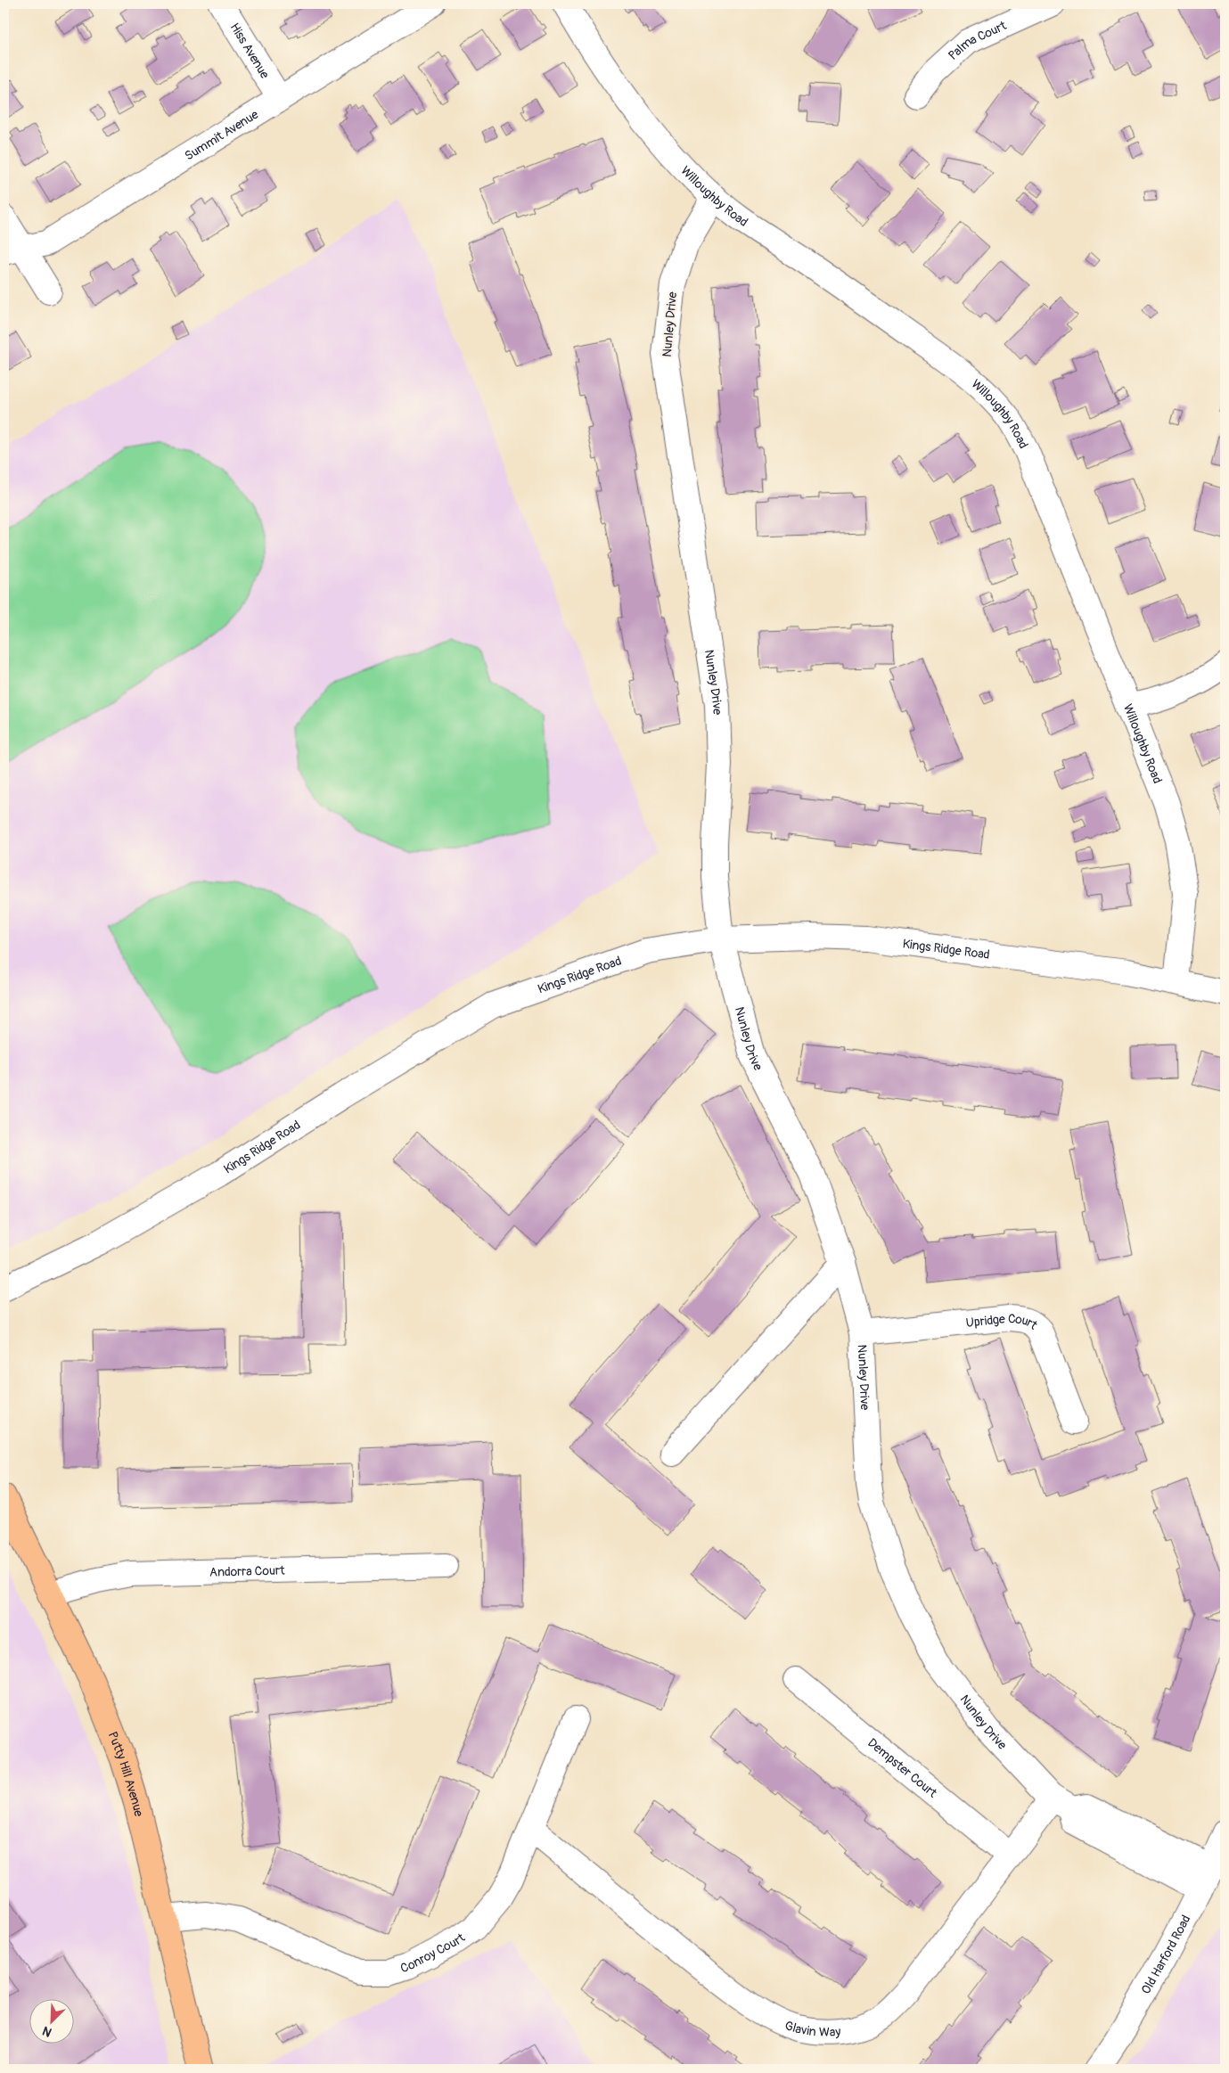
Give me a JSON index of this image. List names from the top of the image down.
{
  "streets": {
    "main road": ["Putty Hill Avenue"],
    "street": [
      "Palma Court",
      "Hiss Avenue",
      "Summit Avenue",
      "Willoughby Road",
      "Nunley Drive",
      "Kings Ridge Road",
      "Upridge Court",
      "Andorra Court",
      "Dempster Court",
      "Conroy Court",
      "Old Harford Road",
      "Glavin Way"
    ]
  },
  "crossings": [
    ["Hiss Avenue", "Summit Avenue"],
    ["Willoughby Road", "Nunley Drive"],
    ["Willoughby Road", "Kings Ridge Road"],
    ["Nunley Drive", "Kings Ridge Road"],
    ["Nunley Drive", "Upridge Court"],
    ["Nunley Drive", "Old Harford Road"],
    ["Nunley Drive", "Glavin Way"],
    ["Andorra Court", "Putty Hill Avenue"],
    ["Dempster Court", "Glavin Way"],
    ["Putty Hill Avenue", "Conroy Court"],
    ["Conroy Court", "Glavin Way"]
  ],
  "north": "bottom left"
}
